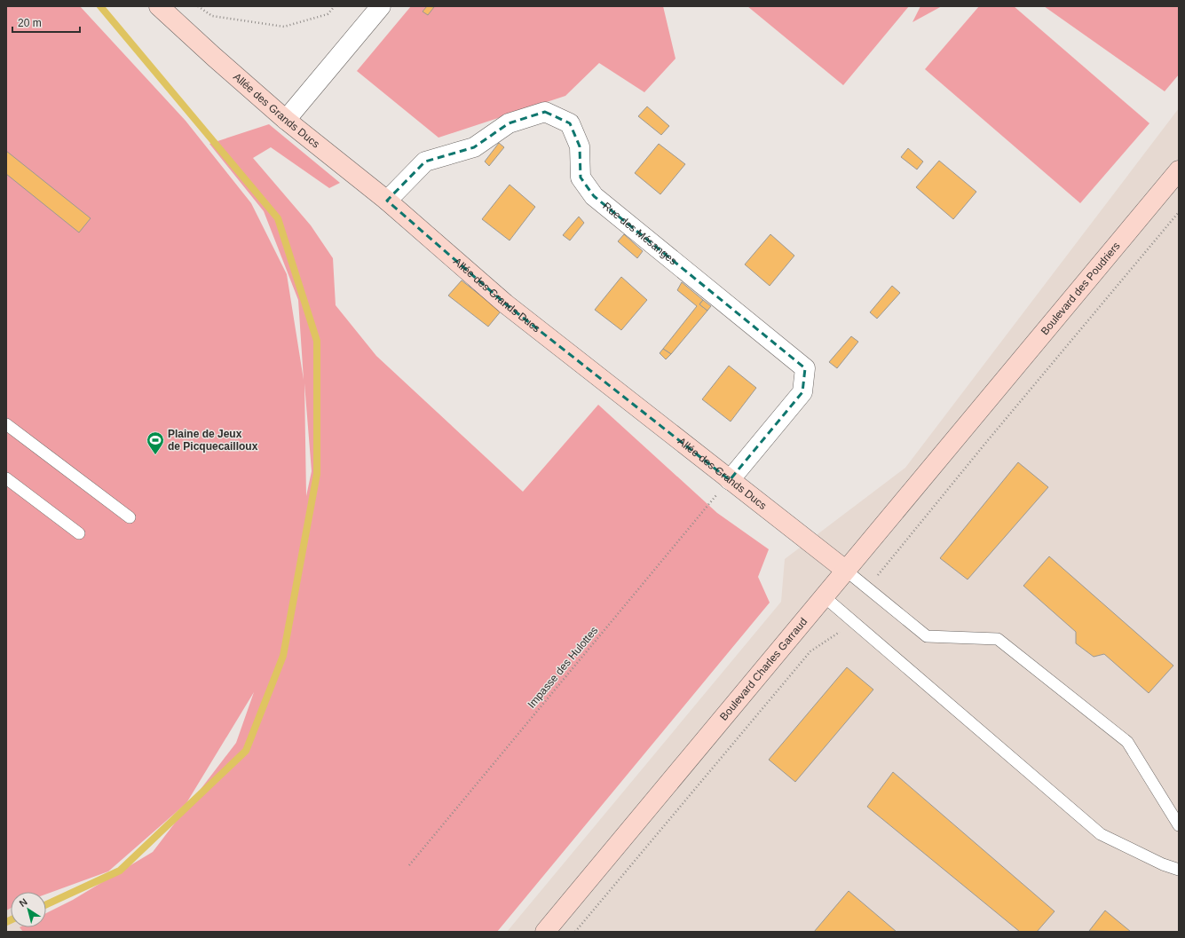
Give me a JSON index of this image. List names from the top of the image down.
{
  "streets": {
    "main road": ["Allée des Grands Ducs", "Boulevard des Poudriers", "Boulevard Charles Garraud"],
    "street": ["Rue des Mésanges"],
    "path": ["Impasse des Hulottes"]
  },
  "crossings": [
    ["Allée des Grands Ducs", "Rue des Mésanges"],
    ["Allée des Grands Ducs", "Impasse des Hulottes"],
    ["Allée des Grands Ducs", "Boulevard Charles Garraud"],
    ["Rue des Mésanges", "Impasse des Hulottes"],
    ["Boulevard des Poudriers", "Boulevard Charles Garraud"]
  ],
  "places": {
    "sports": ["Plaine de Jeux de Picquecailloux"]
  },
  "scale_bar": "20 m",
  "north": "top left"
}
